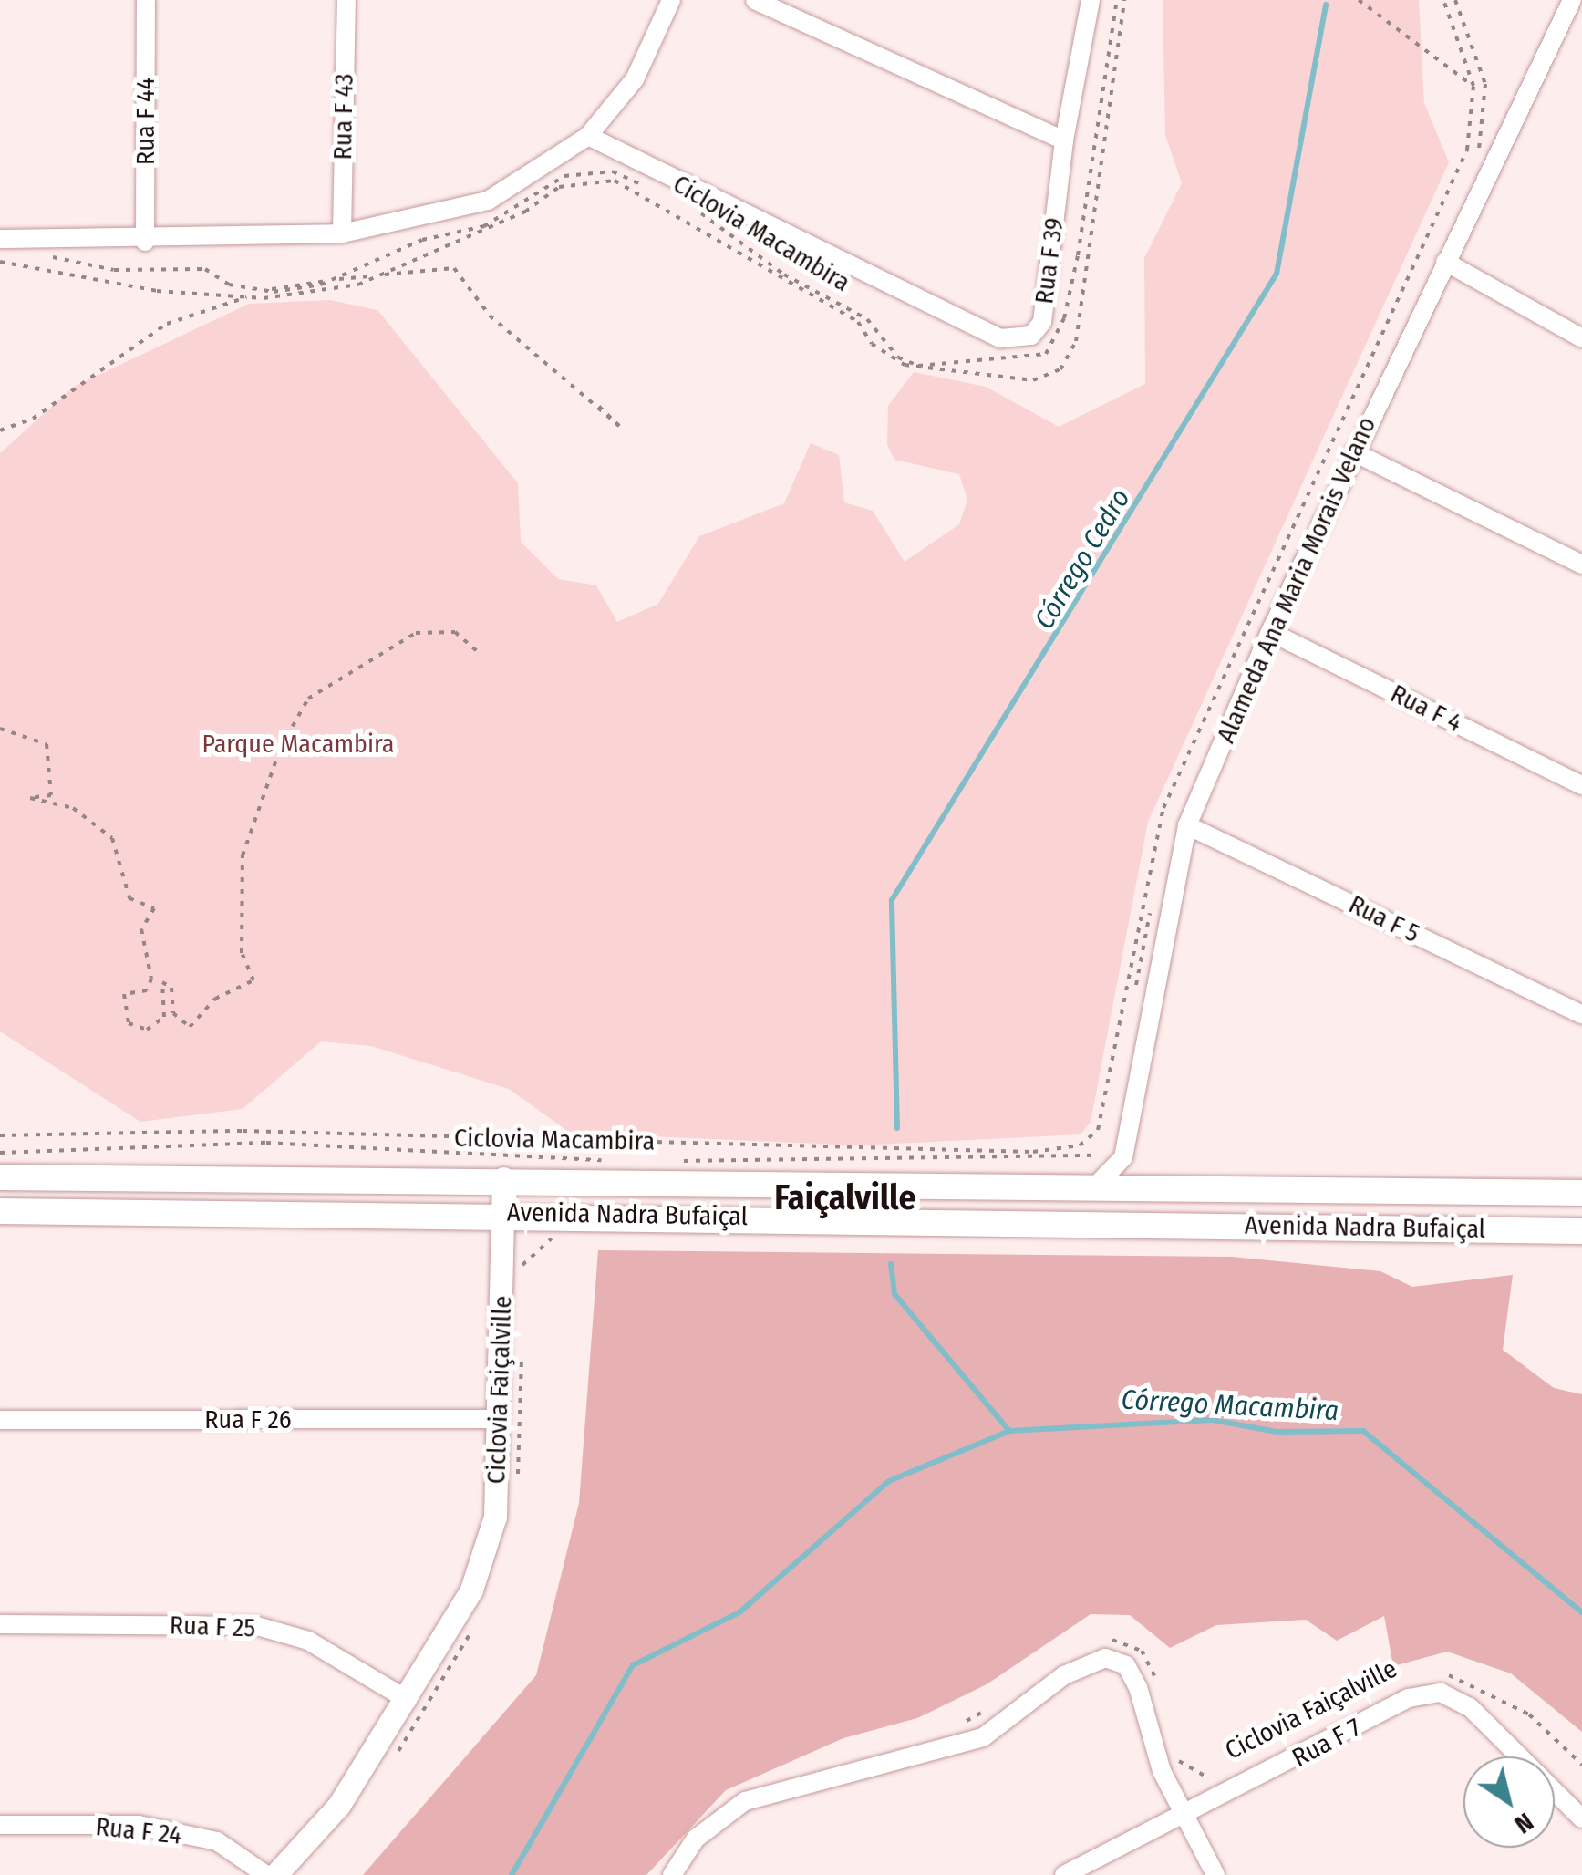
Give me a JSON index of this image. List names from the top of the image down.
{
  "streets": {
    "main road": ["Avenida Nadra Bufaiçal"],
    "street": [
      "Rua F 43",
      "Rua F 44",
      "Rua F 39",
      "Alameda Ana Maria Morais Velano",
      "Rua F 4",
      "Rua F 5",
      "Rua F 26",
      "Rua F 25",
      "Rua F 7",
      "Rua F 24"
    ],
    "path": ["Ciclovia Macambira", "Ciclovia Faiçalville"]
  },
  "crossings": [
    ["Alameda Ana Maria Morais Velano", "Rua F 4"],
    ["Alameda Ana Maria Morais Velano", "Rua F 5"],
    ["Alameda Ana Maria Morais Velano", "Avenida Nadra Bufaiçal"]
  ],
  "districts": ["Faiçalville"],
  "water": ["Córrego Cedro", "Córrego Macambira"],
  "parks": ["Parque Macambira"],
  "north": "bottom right"
}
